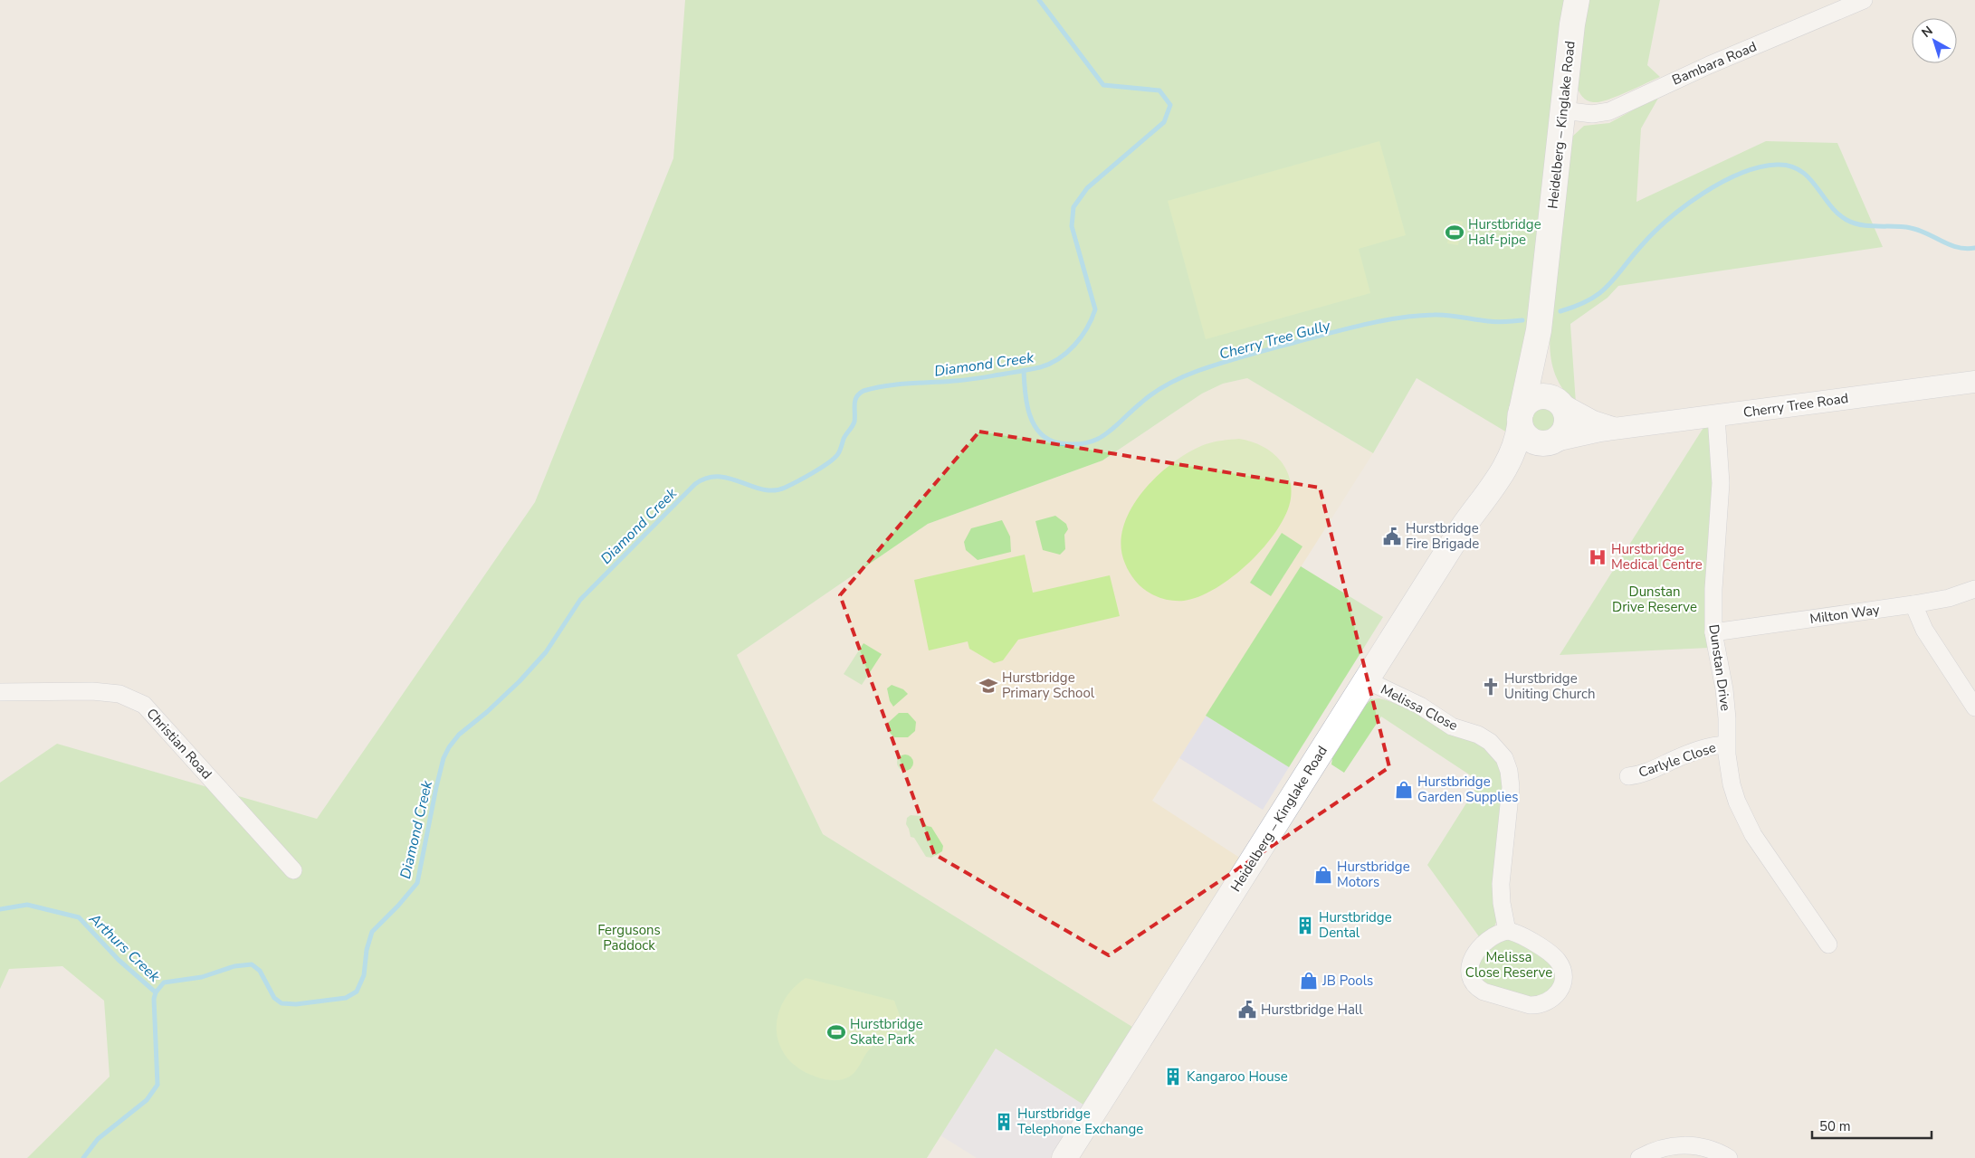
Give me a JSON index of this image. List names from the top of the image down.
{
  "streets": {
    "main road": ["Heidelberg – Kinglake Road"],
    "street": [
      "Bambara Road",
      "Cherry Tree Road",
      "Milton Way",
      "Dunstan Drive",
      "Melissa Close",
      "Christian Road",
      "Carlyle Close"
    ]
  },
  "crossings": [
    ["Bambara Road", "Heidelberg – Kinglake Road"],
    ["Heidelberg – Kinglake Road", "Cherry Tree Road"],
    ["Heidelberg – Kinglake Road", "Melissa Close"],
    ["Cherry Tree Road", "Dunstan Drive"],
    ["Milton Way", "Dunstan Drive"],
    ["Dunstan Drive", "Carlyle Close"]
  ],
  "water": ["Cherry Tree Gully", "Diamond Creek", "Arthurs Creek"],
  "parks": ["Dunstan Drive Reserve", "Fergusons Paddock", "Melissa Close Reserve"],
  "places": {
    "sports": ["Hurstbridge Half-pipe", "Hurstbridge Skate Park"],
    "public building": ["Hurstbridge Fire Brigade", "Hurstbridge Hall"],
    "hospital": ["Hurstbridge Medical Centre"],
    "school or university": ["Hurstbridge Primary School"],
    "church": ["Hurstbridge Uniting Church"],
    "shop": ["Hurstbridge Garden Supplies", "Hurstbridge Motors", "JB Pools"],
    "building": ["Hurstbridge Dental", "Kangaroo House", "Hurstbridge Telephone Exchange"]
  },
  "scale_bar": "50 m",
  "north": "top left"
}
